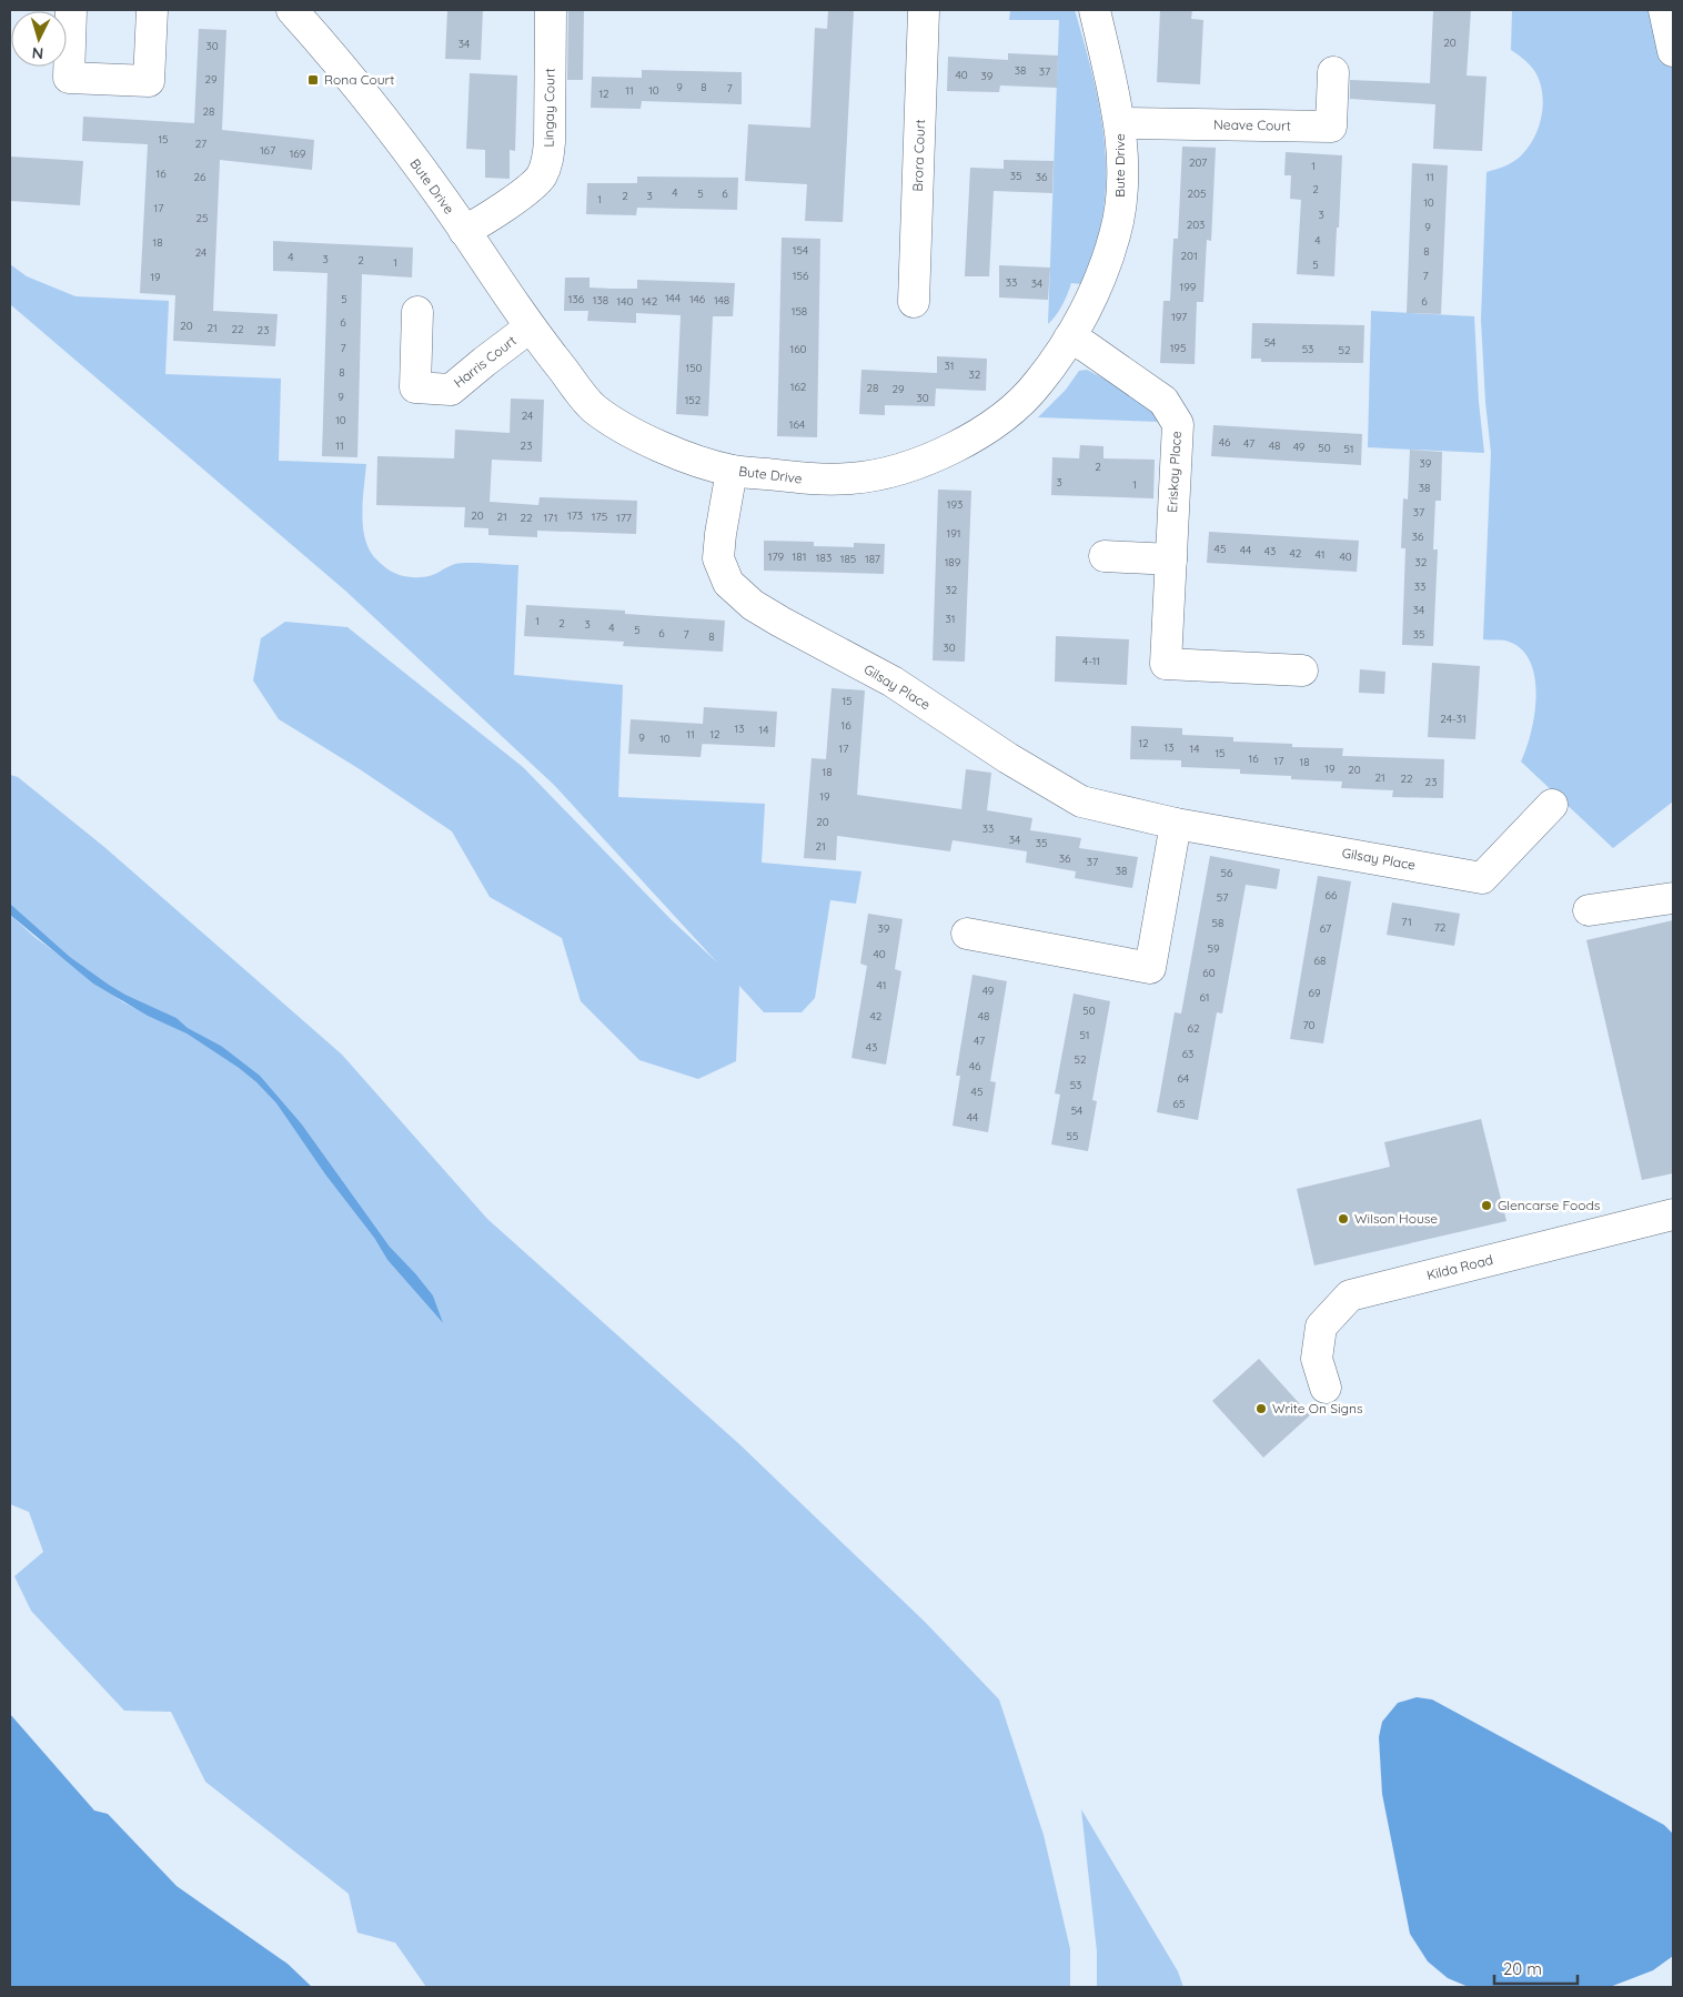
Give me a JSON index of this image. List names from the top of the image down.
{
  "streets": {
    "street": [
      "Lingay Court",
      "Neave Court",
      "Brora Court",
      "Bute Drive",
      "Harris Court",
      "Eriskay Place",
      "Gilsay Place",
      "Kilda Road"
    ]
  },
  "crossings": [
    ["Lingay Court", "Bute Drive"],
    ["Neave Court", "Bute Drive"],
    ["Bute Drive", "Harris Court"],
    ["Bute Drive", "Eriskay Place"],
    ["Bute Drive", "Gilsay Place"]
  ],
  "places": {
    "transit": ["Rona Court"],
    "other": ["Glencarse Foods", "Wilson House", "Write On Signs"]
  },
  "house_numbers": [
    "20",
    "34",
    "30",
    "38",
    "37",
    "40",
    "39",
    "29",
    "9",
    "8",
    "7",
    "11",
    "10",
    "12",
    "28",
    "15",
    "27",
    "167",
    "169",
    "207",
    "1",
    "16",
    "35",
    "26",
    "36",
    "11",
    "2",
    "4",
    "5",
    "6",
    "205",
    "2",
    "3",
    "1",
    "10",
    "17",
    "3",
    "25",
    "203",
    "9",
    "4",
    "18",
    "154",
    "8",
    "24",
    "201",
    "4",
    "3",
    "2",
    "1",
    "5",
    "156",
    "7",
    "19",
    "33",
    "34",
    "199",
    "144",
    "5",
    "136",
    "146",
    "138",
    "148",
    "140",
    "142",
    "6",
    "158",
    "197",
    "6",
    "20",
    "21",
    "22",
    "23",
    "54",
    "7",
    "195",
    "160",
    "53",
    "52",
    "31",
    "150",
    "8",
    "32",
    "162",
    "28",
    "29",
    "9",
    "30",
    "152",
    "24",
    "10",
    "164",
    "46",
    "47",
    "11",
    "23",
    "48",
    "49",
    "50",
    "51",
    "39",
    "2",
    "3",
    "1",
    "38",
    "193",
    "37",
    "20",
    "173",
    "21",
    "175",
    "22",
    "171",
    "177",
    "191",
    "36",
    "45",
    "44",
    "43",
    "42",
    "41",
    "179",
    "181",
    "40",
    "183",
    "185",
    "187",
    "189",
    "32",
    "33",
    "32",
    "34",
    "31",
    "1",
    "2",
    "3",
    "4",
    "5",
    "6",
    "7",
    "35",
    "8",
    "30",
    "4-11",
    "15",
    "24-31",
    "16",
    "13",
    "14",
    "11",
    "12",
    "9",
    "10",
    "12",
    "13",
    "17",
    "14",
    "15",
    "16",
    "17",
    "18",
    "19",
    "20",
    "18",
    "21",
    "22",
    "23",
    "19",
    "20",
    "33",
    "34",
    "35",
    "21",
    "36",
    "37",
    "38",
    "56",
    "66",
    "57",
    "71",
    "58",
    "72",
    "39",
    "67",
    "59",
    "40",
    "68",
    "60",
    "41",
    "49",
    "69",
    "61",
    "50",
    "42",
    "48",
    "70",
    "62",
    "51",
    "47",
    "43",
    "63",
    "52",
    "46",
    "64",
    "53",
    "45",
    "65",
    "54",
    "44",
    "55"
  ],
  "scale_bar": "20 m",
  "north": "bottom"
}
